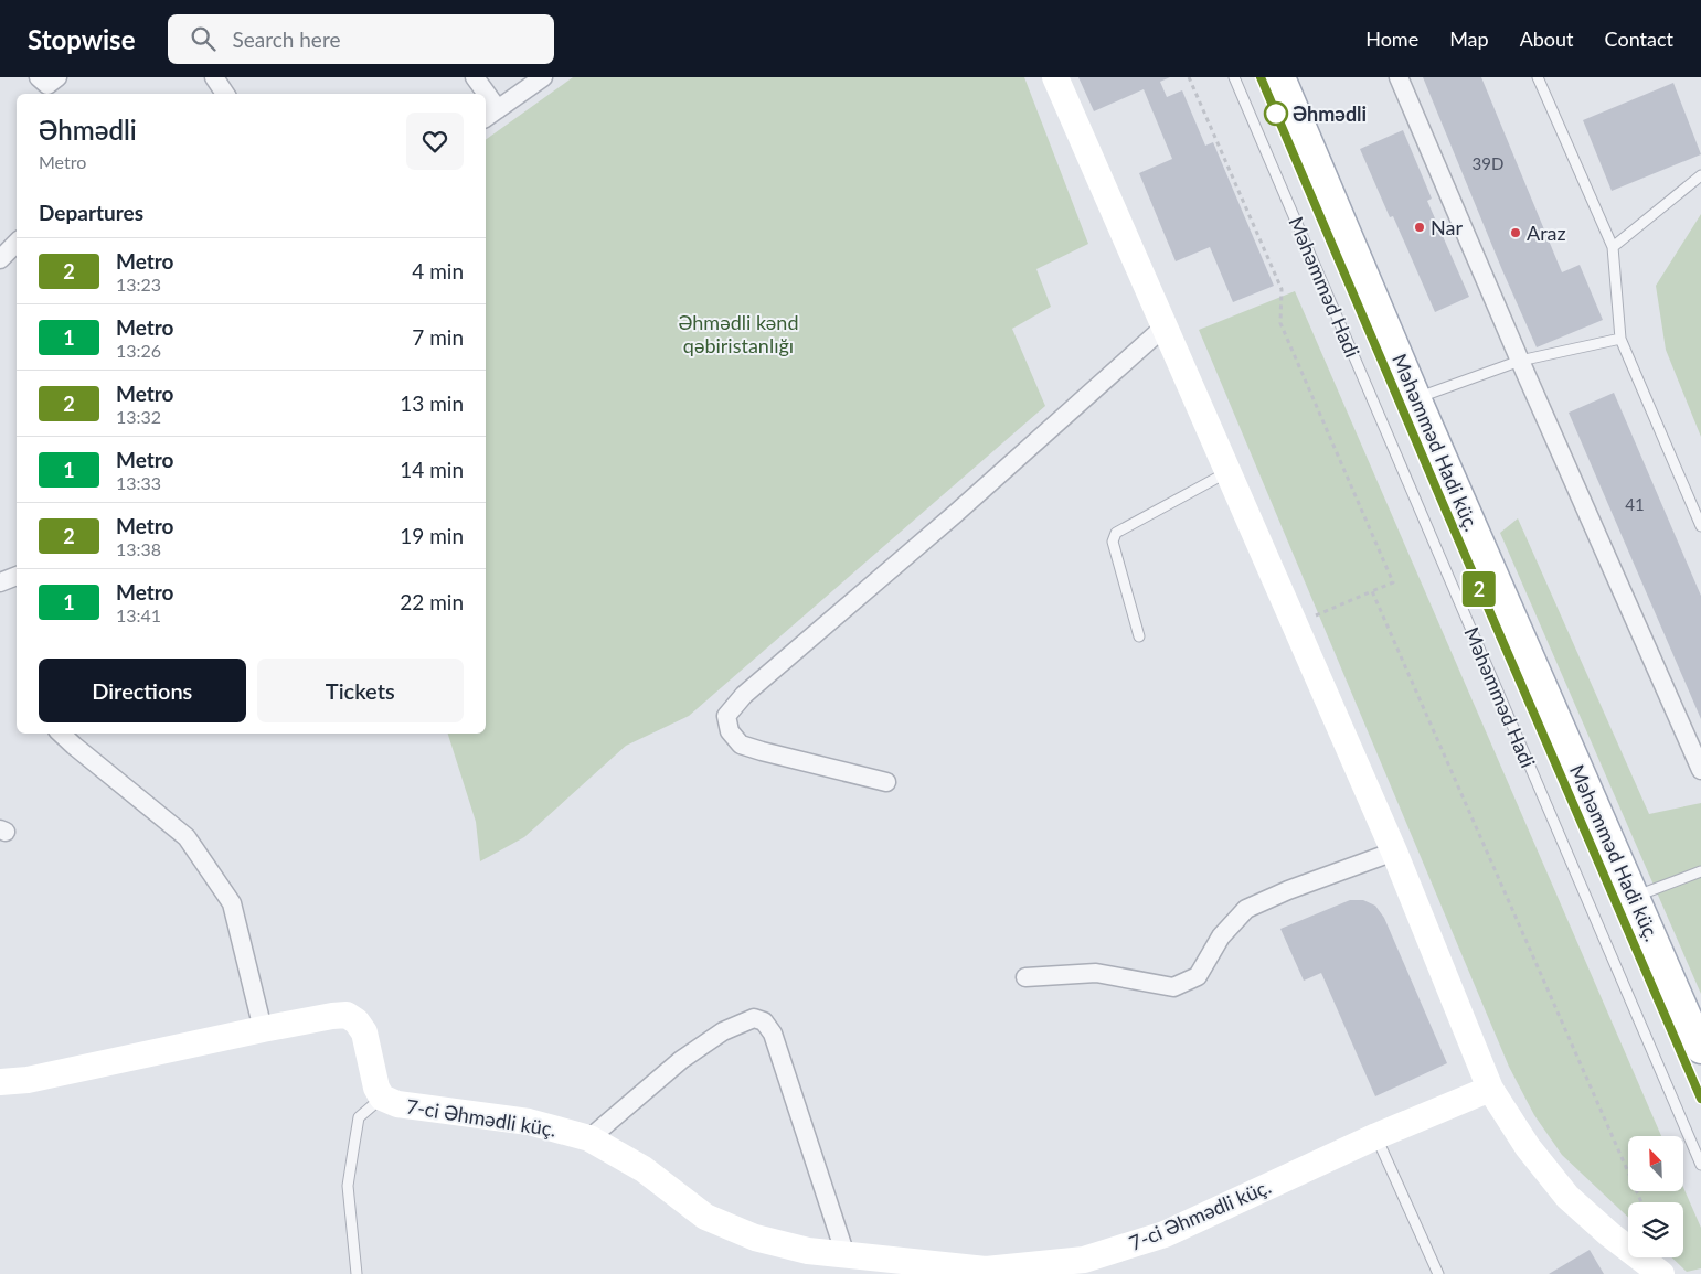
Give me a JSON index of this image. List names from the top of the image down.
{
  "streets": {
    "main road": ["Məhəmməd Hadi küç."],
    "street": ["7-ci Əhmədli küç."],
    "lane": ["Məhəmməd Hadi"]
  },
  "parks": ["Əhmədli kənd qəbiristanlığı"],
  "places": ["Əhmədli", "Nar", "Araz"],
  "lines": ["metro line 2"],
  "house_numbers": ["39D", "41"],
  "north": "top left",
  "page": {
    "header": "Stopwise",
    "search": "Search here",
    "nav": [
      "Home",
      "Map",
      "About",
      "Contact"
    ],
    "on_map": "2",
    "heading": [
      ["Əhmədli", "Metro"],
      "Departures"
    ],
    "list": [
      {
        "mark": "2",
        "name": "Metro",
        "note": "13:23",
        "value": "4 min"
      },
      {
        "mark": "1",
        "name": "Metro",
        "note": "13:26",
        "value": "7 min"
      },
      {
        "mark": "2",
        "name": "Metro",
        "note": "13:32",
        "value": "13 min"
      },
      {
        "mark": "1",
        "name": "Metro",
        "note": "13:33",
        "value": "14 min"
      },
      {
        "mark": "2",
        "name": "Metro",
        "note": "13:38",
        "value": "19 min"
      },
      {
        "mark": "1",
        "name": "Metro",
        "note": "13:41",
        "value": "22 min"
      }
    ],
    "buttons": ["Directions", "Tickets"]
  }
}
